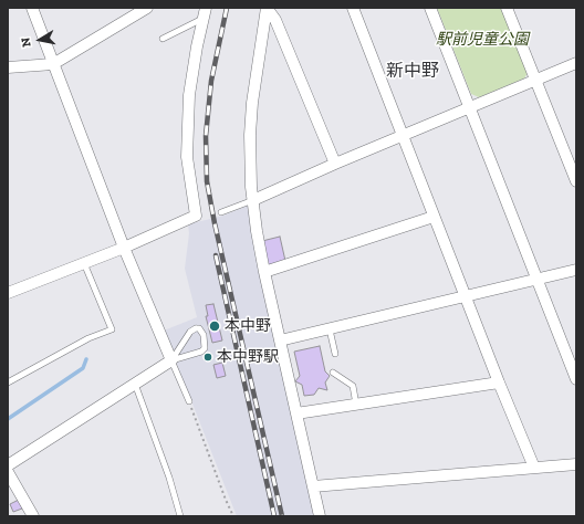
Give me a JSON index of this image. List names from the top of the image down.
{
  "districts": ["新中野"],
  "parks": ["駅前児童公園"],
  "places": ["本中野", "本中野駅"],
  "north": "left"
}
